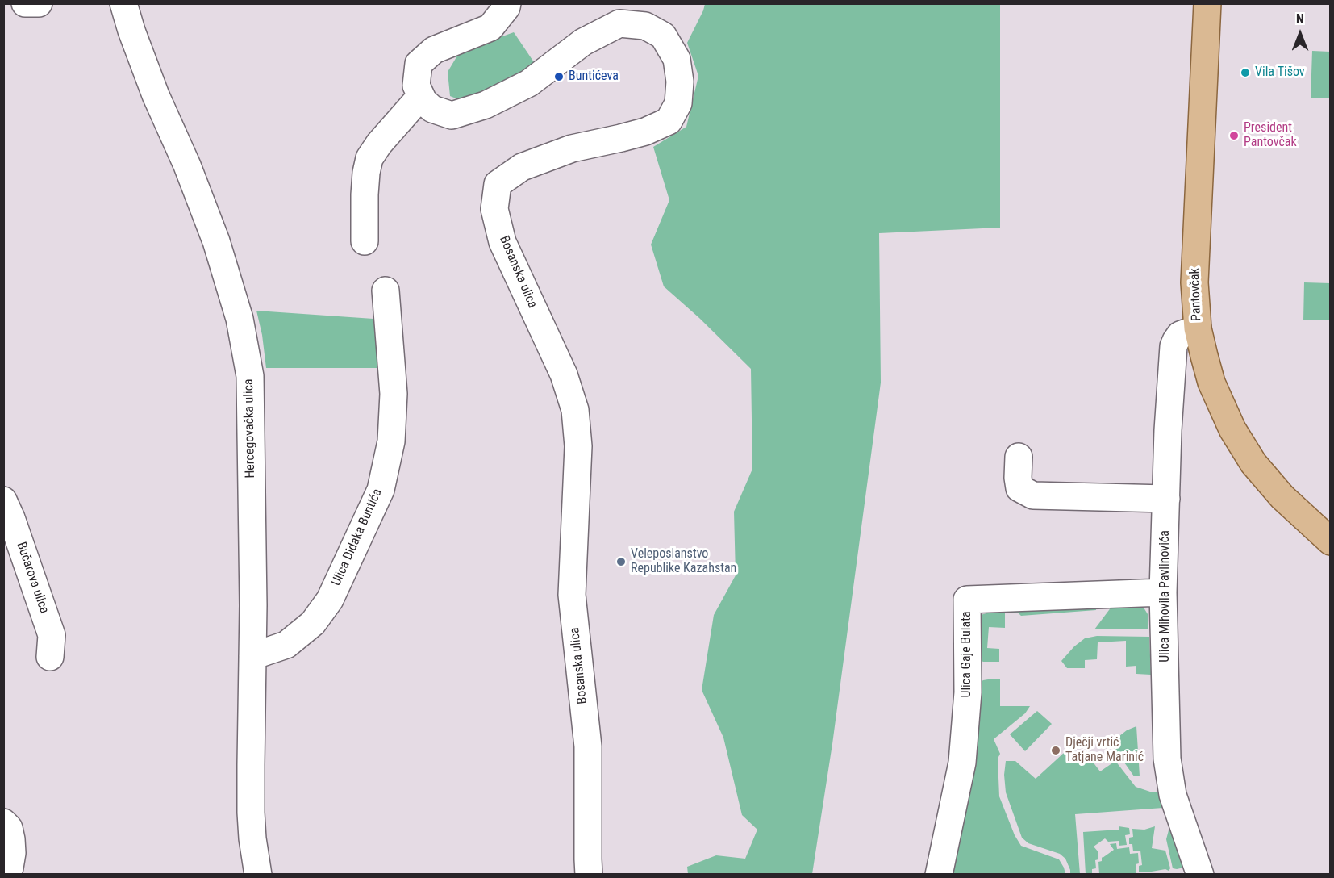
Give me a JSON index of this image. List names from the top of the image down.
{
  "streets": {
    "main road": ["Pantovčak"],
    "street": [
      "Bosanska ulica",
      "Hercegovačka ulica",
      "Ulica Didaka Buntića",
      "Bučarova ulica",
      "Ulica Mihovila Pavlinovića",
      "Ulica Gaje Bulata"
    ]
  },
  "crossings": [
    ["Pantovčak", "Ulica Mihovila Pavlinovića"],
    ["Hercegovačka ulica", "Ulica Didaka Buntića"],
    ["Ulica Mihovila Pavlinovića", "Ulica Gaje Bulata"]
  ],
  "places": [
    "Vila Tišov",
    "Buntićeva",
    "President Pantovčak",
    "Veleposlanstvo Republike Kazahstan",
    "Dječji vrtić Tatjane Marinić"
  ],
  "north": "top"
}
